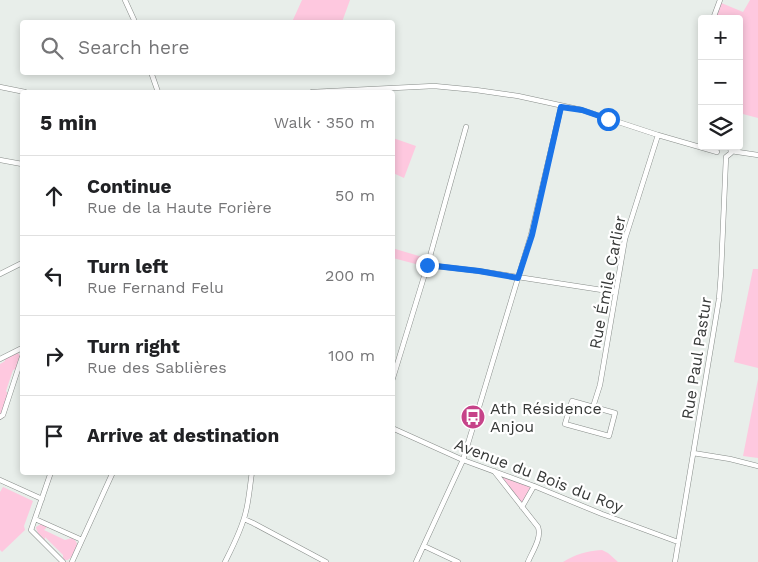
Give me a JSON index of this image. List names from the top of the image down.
{
  "streets": {
    "street": ["Rue Émile Carlier", "Rue Paul Pastur", "Avenue du Bois du Roy"]
  },
  "crossings": [
    ["Rue Paul Pastur", "Avenue du Bois du Roy"]
  ],
  "places": {
    "bus stop": ["Ath Résidence Anjou"]
  },
  "page": {
    "map_buttons": ["+", "−"],
    "search": "Search here",
    "heading": ["5 min", "Walk · 350 m"],
    "list": [
      ["Continue", "Rue de la Haute Forière", "50 m"],
      ["Turn left", "Rue Fernand Felu", "200 m"],
      ["Turn right", "Rue des Sablières", "100 m"],
      "Arrive at destination"
    ]
  }
}
